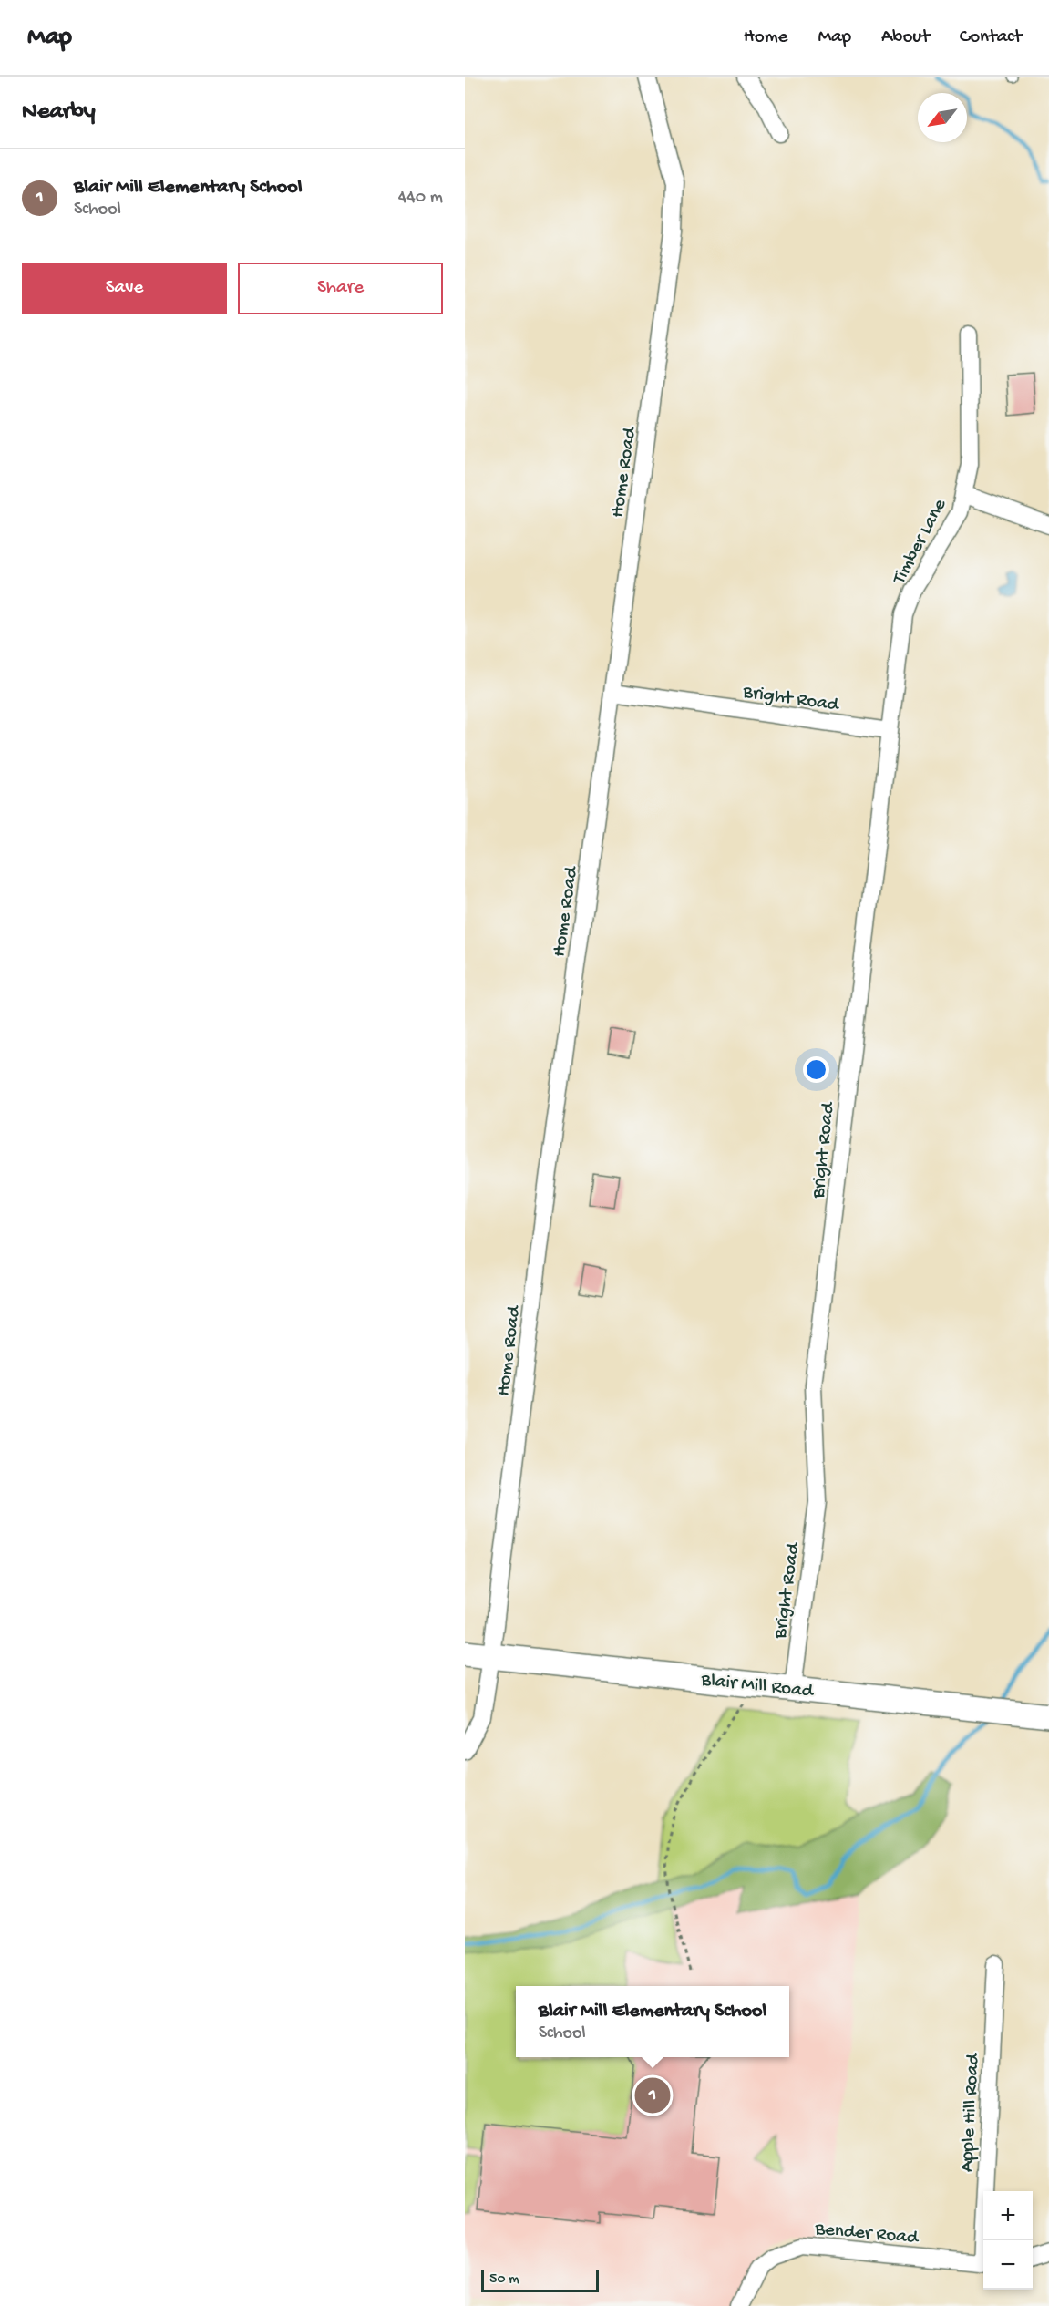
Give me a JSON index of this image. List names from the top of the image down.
{
  "streets": {
    "main road": ["Blair Mill Road"],
    "street": [
      "Home Road",
      "Timber Lane",
      "Bright Road",
      "Apple Hill Road",
      "Bender Road"
    ]
  },
  "crossings": [
    ["Home Road", "Bright Road"],
    ["Home Road", "Blair Mill Road"],
    ["Timber Lane", "Bright Road"],
    ["Bright Road", "Blair Mill Road"]
  ],
  "scale_bar": "50 m",
  "north": "bottom left",
  "page": {
    "header": "Map",
    "nav": [
      "Home",
      "Map",
      "About",
      "Contact"
    ],
    "heading": "Nearby",
    "list": [
      {
        "mark": "1",
        "name": "Blair Mill Elementary School",
        "note": "School",
        "value": "440 m"
      }
    ],
    "buttons": ["Save", "Share"],
    "popup": ["Blair Mill Elementary School", "School"],
    "pins": "1",
    "map_buttons": ["+", "−"],
    "scale": "50 m"
  }
}
